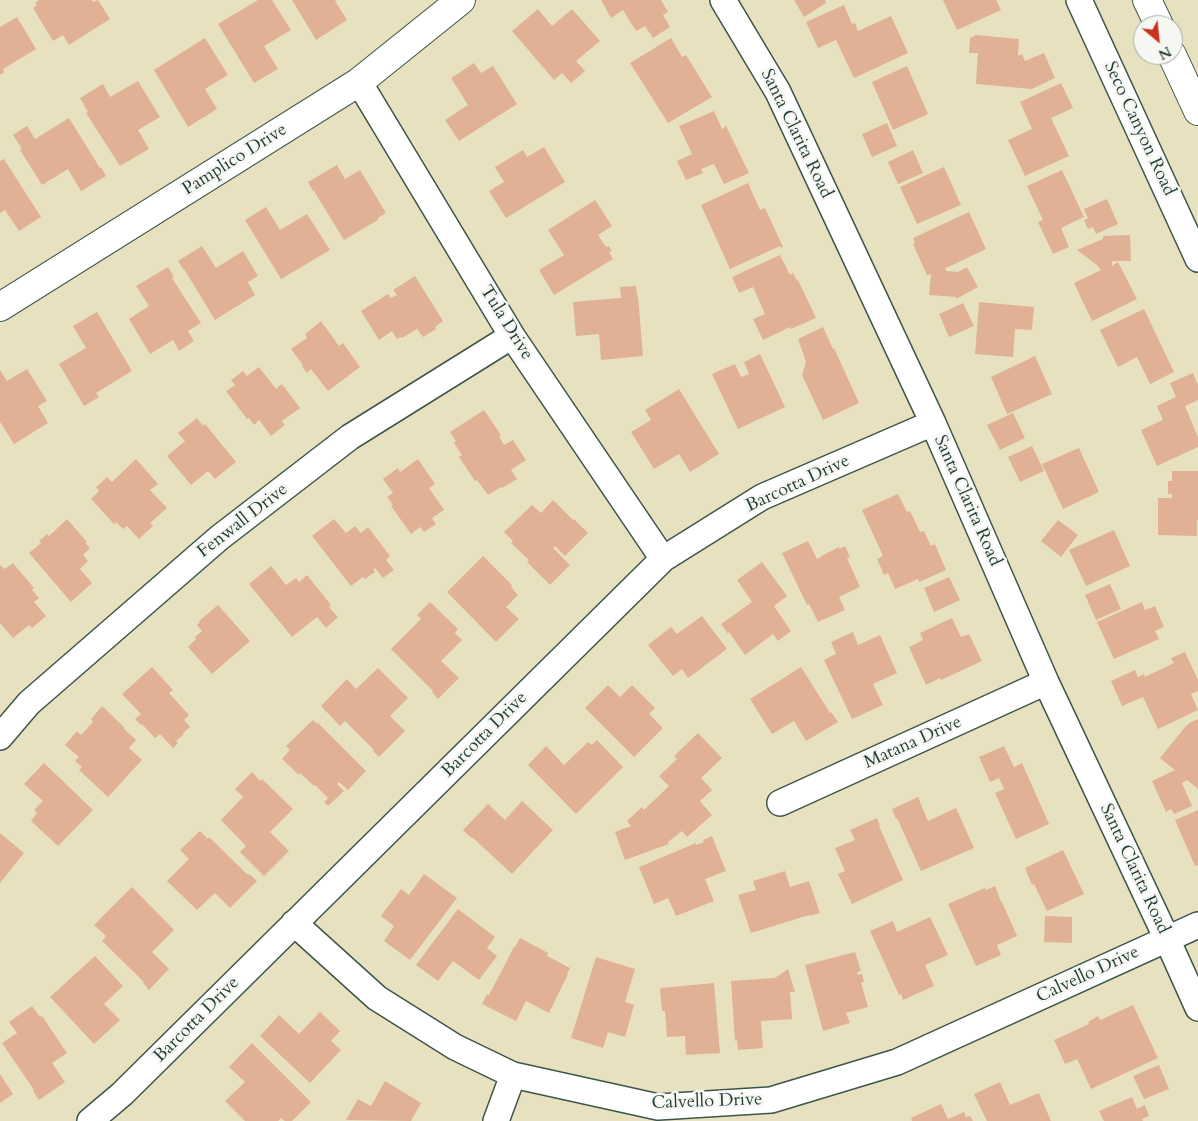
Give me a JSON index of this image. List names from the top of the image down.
{
  "streets": {
    "street": [
      "Seco Canyon Road",
      "Santa Clarita Road",
      "Pamplico Drive",
      "Tula Drive",
      "Barcotta Drive",
      "Fenwall Drive",
      "Matana Drive",
      "Calvello Drive"
    ]
  },
  "crossings": [
    ["Santa Clarita Road", "Barcotta Drive"],
    ["Santa Clarita Road", "Matana Drive"],
    ["Santa Clarita Road", "Calvello Drive"],
    ["Pamplico Drive", "Tula Drive"],
    ["Tula Drive", "Barcotta Drive"],
    ["Tula Drive", "Fenwall Drive"],
    ["Barcotta Drive", "Calvello Drive"]
  ],
  "north": "bottom right"
}
